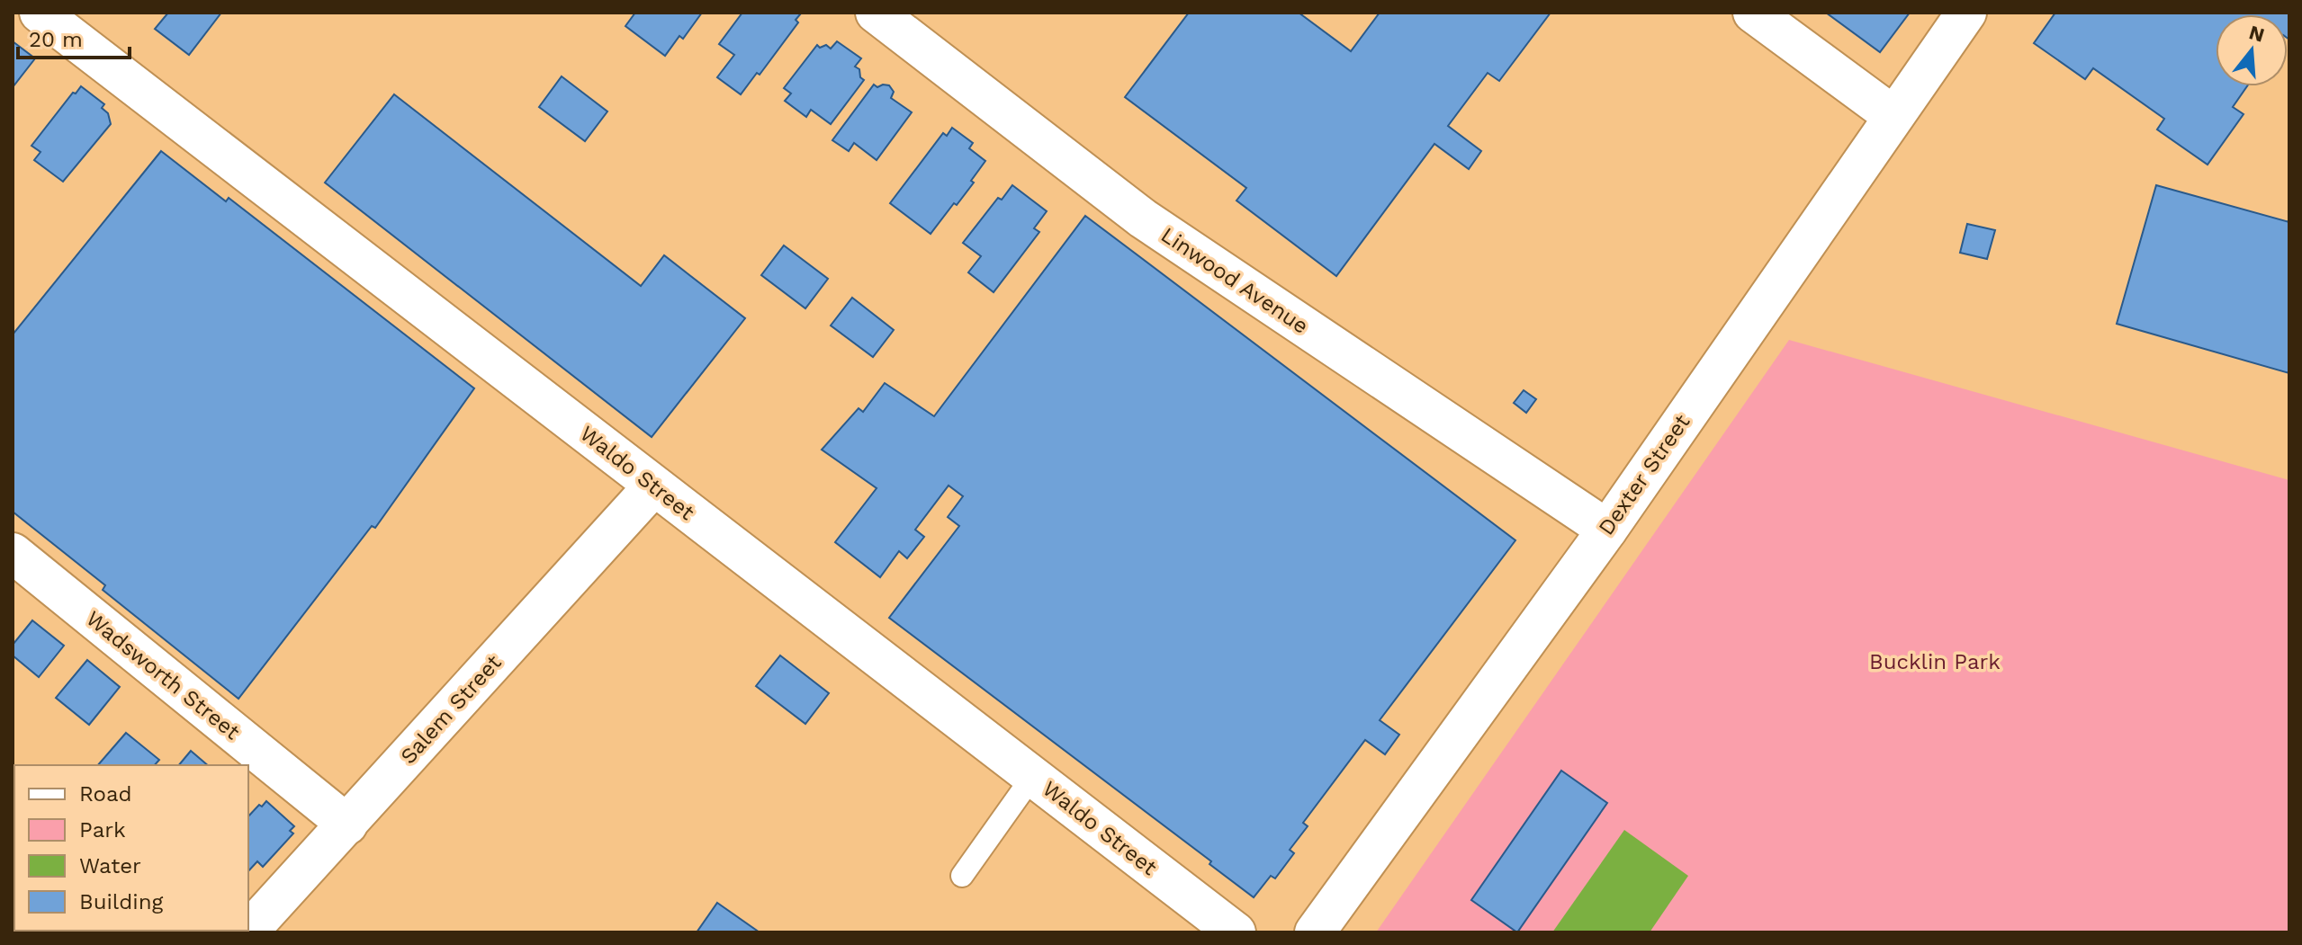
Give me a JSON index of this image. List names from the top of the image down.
{
  "streets": {
    "street": [
      "Linwood Avenue",
      "Waldo Street",
      "Dexter Street",
      "Wadsworth Street",
      "Salem Street"
    ]
  },
  "crossings": [
    ["Linwood Avenue", "Dexter Street"],
    ["Waldo Street", "Salem Street"],
    ["Wadsworth Street", "Salem Street"]
  ],
  "parks": ["Bucklin Park"],
  "legend": [
    "Road",
    "Park",
    "Water",
    "Building"
  ],
  "scale_bar": "20 m",
  "north": "top"
}
